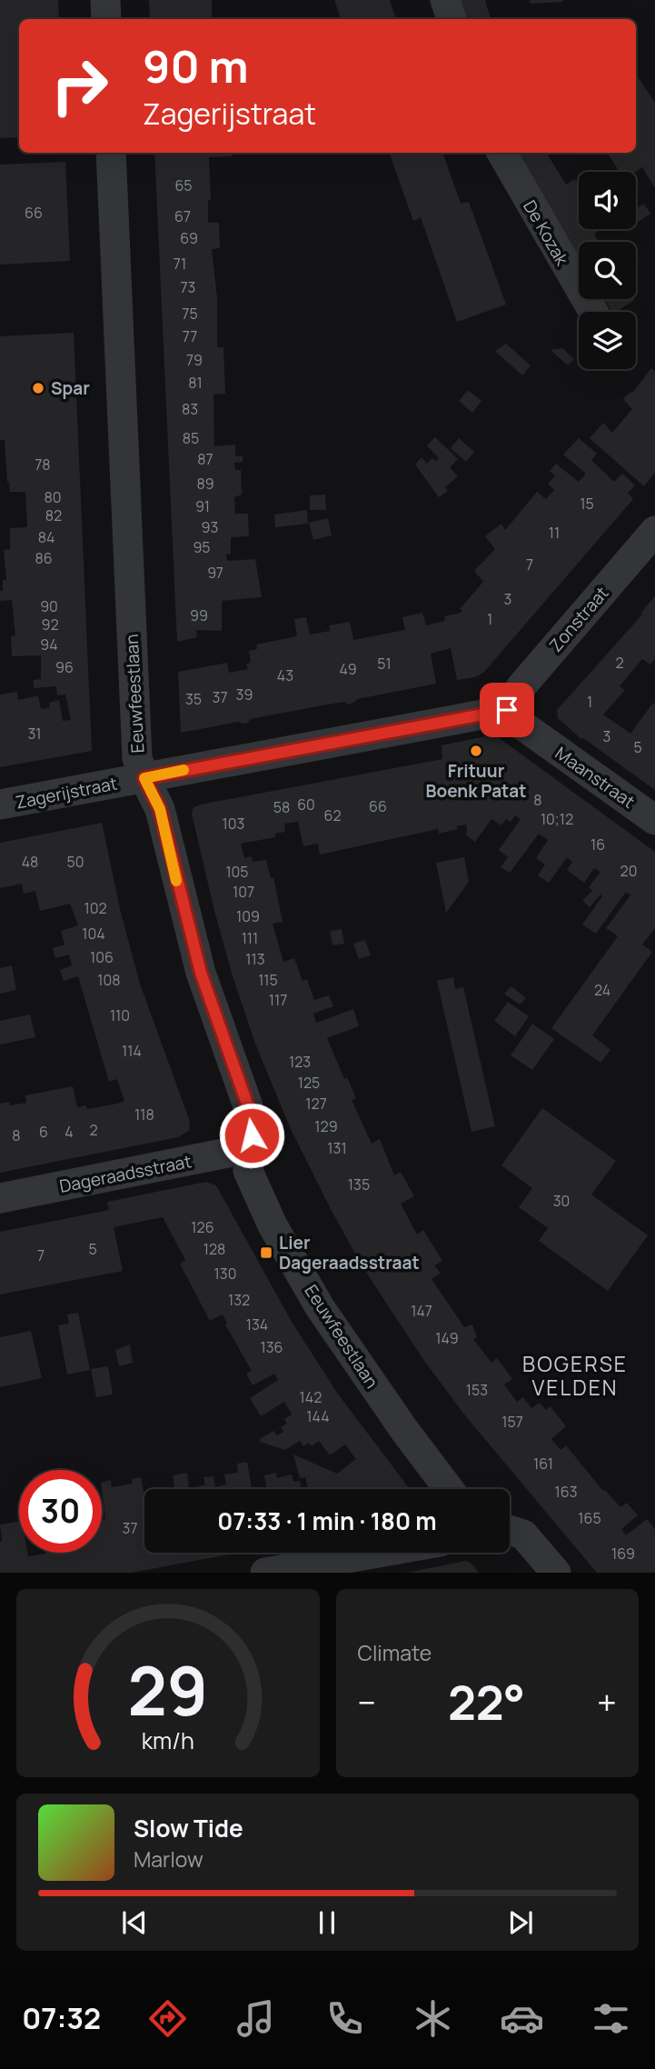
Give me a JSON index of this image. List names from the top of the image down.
{
  "streets": {
    "street": [
      "De Kozak",
      "Zonstraat",
      "Eeuwfeestlaan",
      "Maanstraat",
      "Zagerijstraat",
      "Dageraadsstraat"
    ]
  },
  "crossings": [
    ["Zonstraat", "Maanstraat"],
    ["Zonstraat", "Zagerijstraat"],
    ["Eeuwfeestlaan", "Zagerijstraat"],
    ["Eeuwfeestlaan", "Dageraadsstraat"],
    ["Maanstraat", "Zagerijstraat"]
  ],
  "districts": ["BOGERSE VELDEN"],
  "places": {
    "other": ["Spar", "Frituur Boenk Patat"],
    "transit": ["Lier Dageraadsstraat"]
  },
  "house_numbers": [
    "65",
    "66",
    "67",
    "69",
    "71",
    "73",
    "75",
    "77",
    "79",
    "81",
    "83",
    "85",
    "87",
    "78",
    "89",
    "80",
    "15",
    "91",
    "82",
    "93",
    "11",
    "84",
    "95",
    "86",
    "7",
    "97",
    "3",
    "90",
    "99",
    "1",
    "92",
    "94",
    "2",
    "51",
    "96",
    "49",
    "43",
    "39",
    "37",
    "35",
    "1",
    "31",
    "3",
    "5",
    "8",
    "60",
    "66",
    "58",
    "62",
    "10;12",
    "103",
    "16",
    "48",
    "50",
    "20",
    "105",
    "107",
    "102",
    "109",
    "104",
    "111",
    "106",
    "113",
    "108",
    "115",
    "24",
    "117",
    "110",
    "114",
    "123",
    "125",
    "127",
    "118",
    "129",
    "2",
    "6",
    "4",
    "8",
    "131",
    "135",
    "30",
    "126",
    "5",
    "128",
    "7",
    "130",
    "132",
    "147",
    "134",
    "149",
    "136",
    "153",
    "142",
    "144",
    "157",
    "161",
    "163",
    "165",
    "37",
    "169"
  ],
  "page": {
    "turn": ["90 m", "Zagerijstraat"],
    "limit": "30",
    "trip": "07:33 · 1 min · 180 m",
    "tile": "Climate",
    "heat": ["−", "22°", "+"],
    "song": ["Slow Tide", "Marlow"],
    "tabs": "07:32",
    "gauge": ["29", "km/h"]
  }
}
